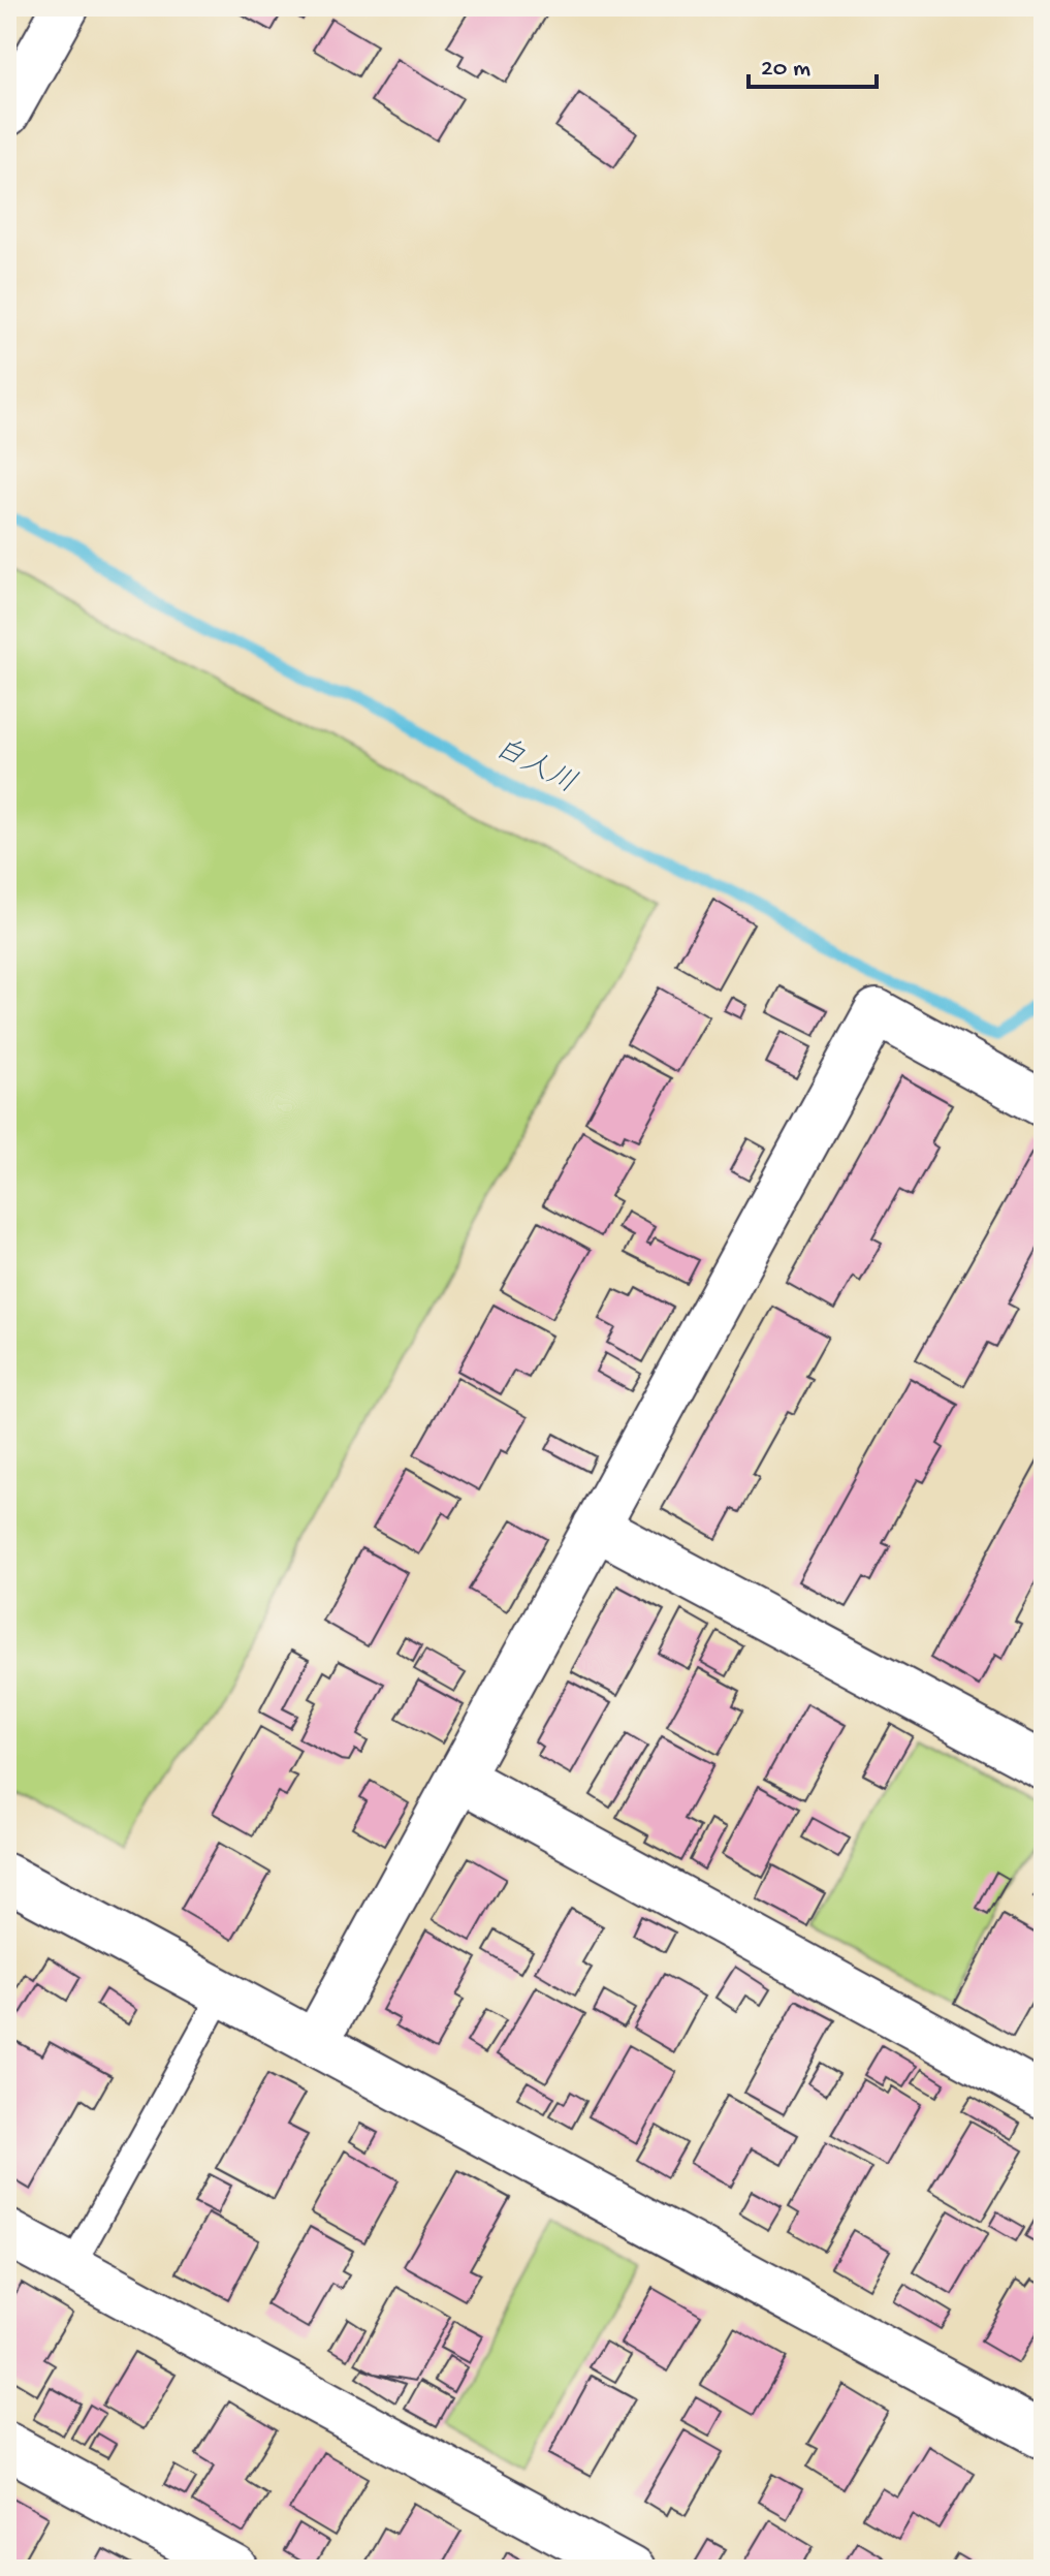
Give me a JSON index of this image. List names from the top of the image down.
{
  "water": ["白人川"],
  "scale_bar": "20 m"
}
